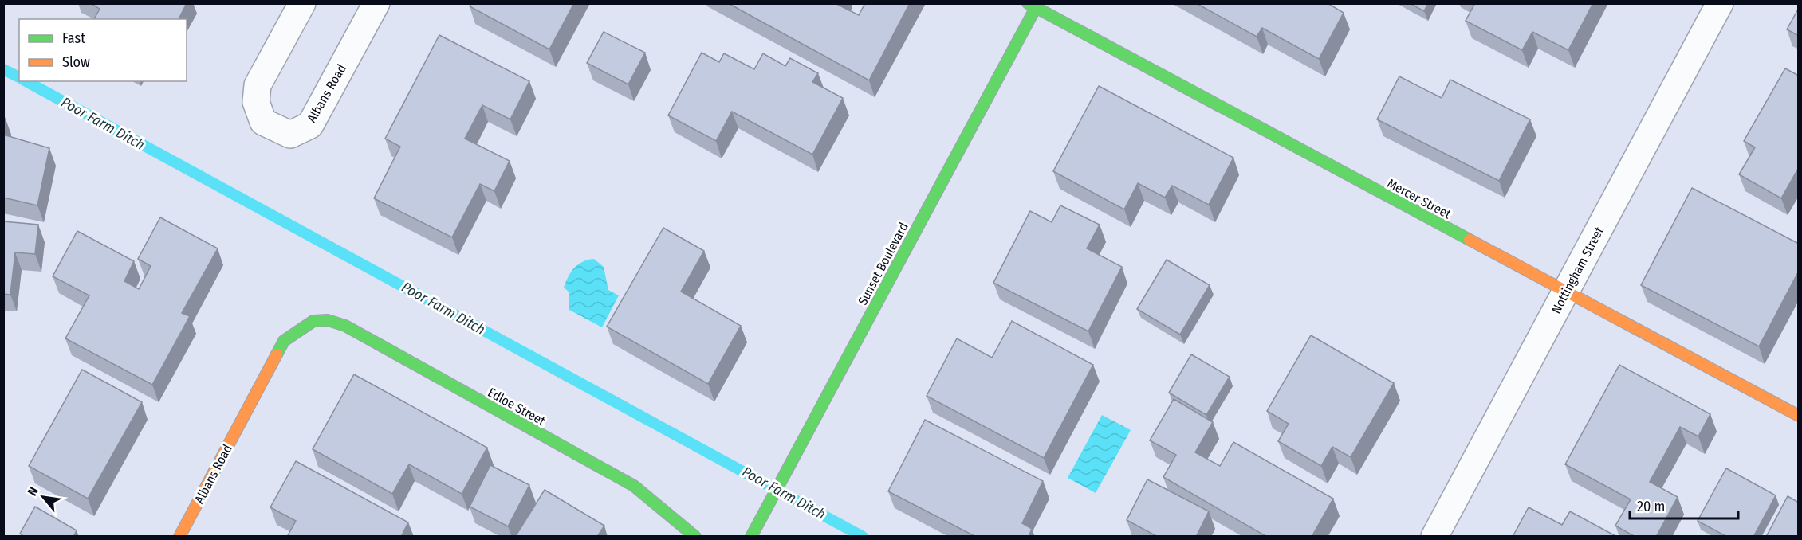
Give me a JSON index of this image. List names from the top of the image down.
{
  "streets": {
    "street": [
      "Albans Road",
      "Mercer Street",
      "Sunset Boulevard",
      "Nottingham Street",
      "Edloe Street"
    ]
  },
  "crossings": [
    ["Albans Road", "Edloe Street"],
    ["Mercer Street", "Sunset Boulevard"],
    ["Mercer Street", "Nottingham Street"]
  ],
  "water": ["Poor Farm Ditch"],
  "legend": ["Fast", "Slow"],
  "scale_bar": "20 m",
  "north": "top left"
}
